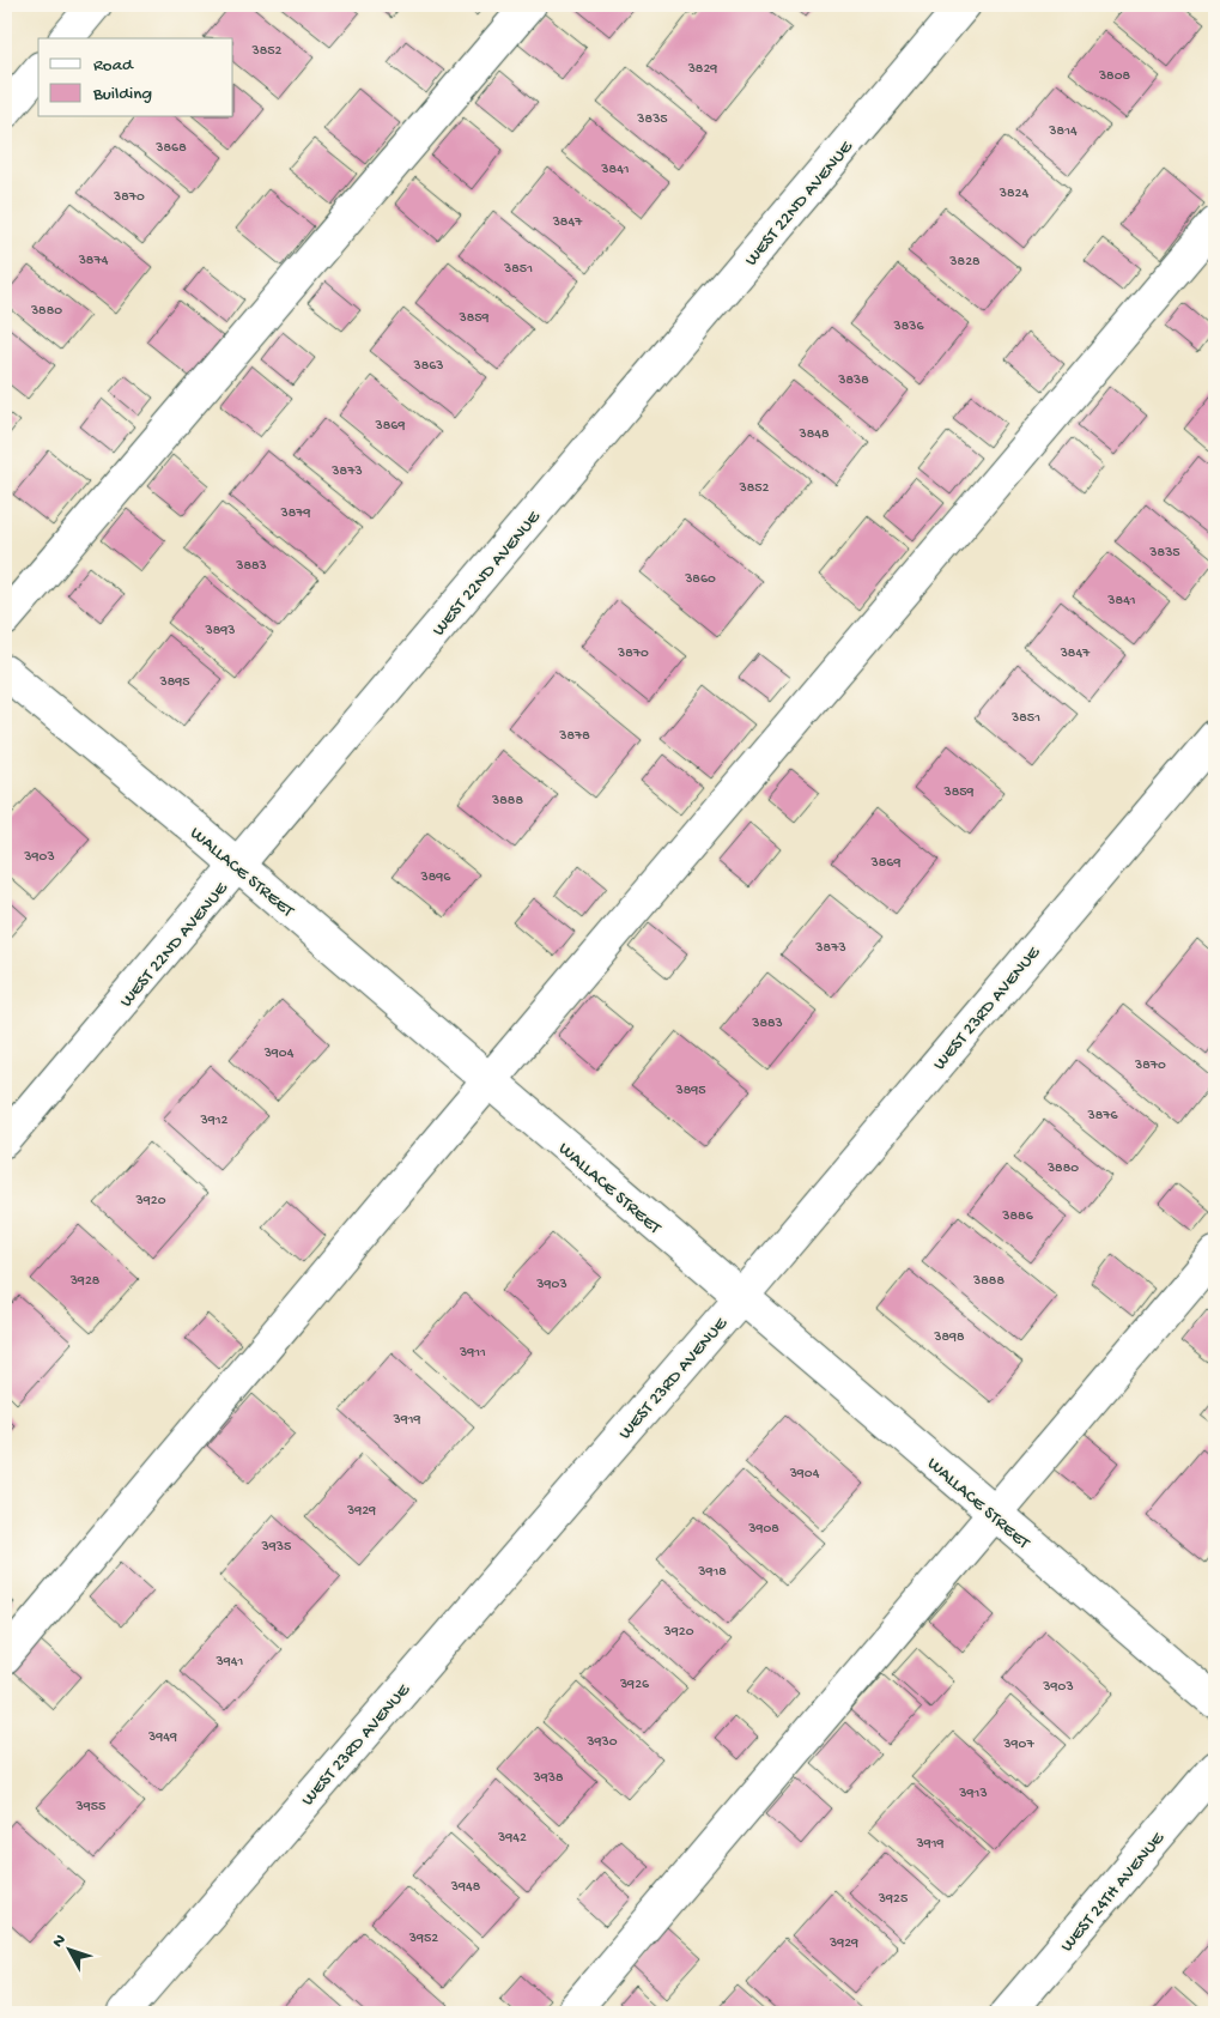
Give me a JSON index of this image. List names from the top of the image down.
{
  "streets": {
    "street": [
      "WEST 22ND AVENUE",
      "WALLACE STREET",
      "WEST 23RD AVENUE",
      "WEST 24TH AVENUE"
    ]
  },
  "crossings": [
    ["WEST 22ND AVENUE", "WALLACE STREET"],
    ["WALLACE STREET", "WEST 23RD AVENUE"]
  ],
  "house_numbers": [
    "3852",
    "3829",
    "3808",
    "3835",
    "3814",
    "3868",
    "3841",
    "3824",
    "3870",
    "3847",
    "3874",
    "3828",
    "3851",
    "3880",
    "3859",
    "3836",
    "3863",
    "3838",
    "3869",
    "3848",
    "3873",
    "3852",
    "3879",
    "3835",
    "3883",
    "3860",
    "3841",
    "3893",
    "3870",
    "3847",
    "3895",
    "3851",
    "3878",
    "3859",
    "3888",
    "3903",
    "3869",
    "3896",
    "3873",
    "3883",
    "3904",
    "3870",
    "3895",
    "3876",
    "3912",
    "3880",
    "3920",
    "3886",
    "3928",
    "3888",
    "3903",
    "3898",
    "3911",
    "3919",
    "3904",
    "3929",
    "3908",
    "3935",
    "3918",
    "3920",
    "3941",
    "3926",
    "3903",
    "3949",
    "3930",
    "3907",
    "3938",
    "3913",
    "3955",
    "3942",
    "3919",
    "3948",
    "3925",
    "3952",
    "3929"
  ],
  "legend": ["Road", "Building"],
  "north": "top left"
}
